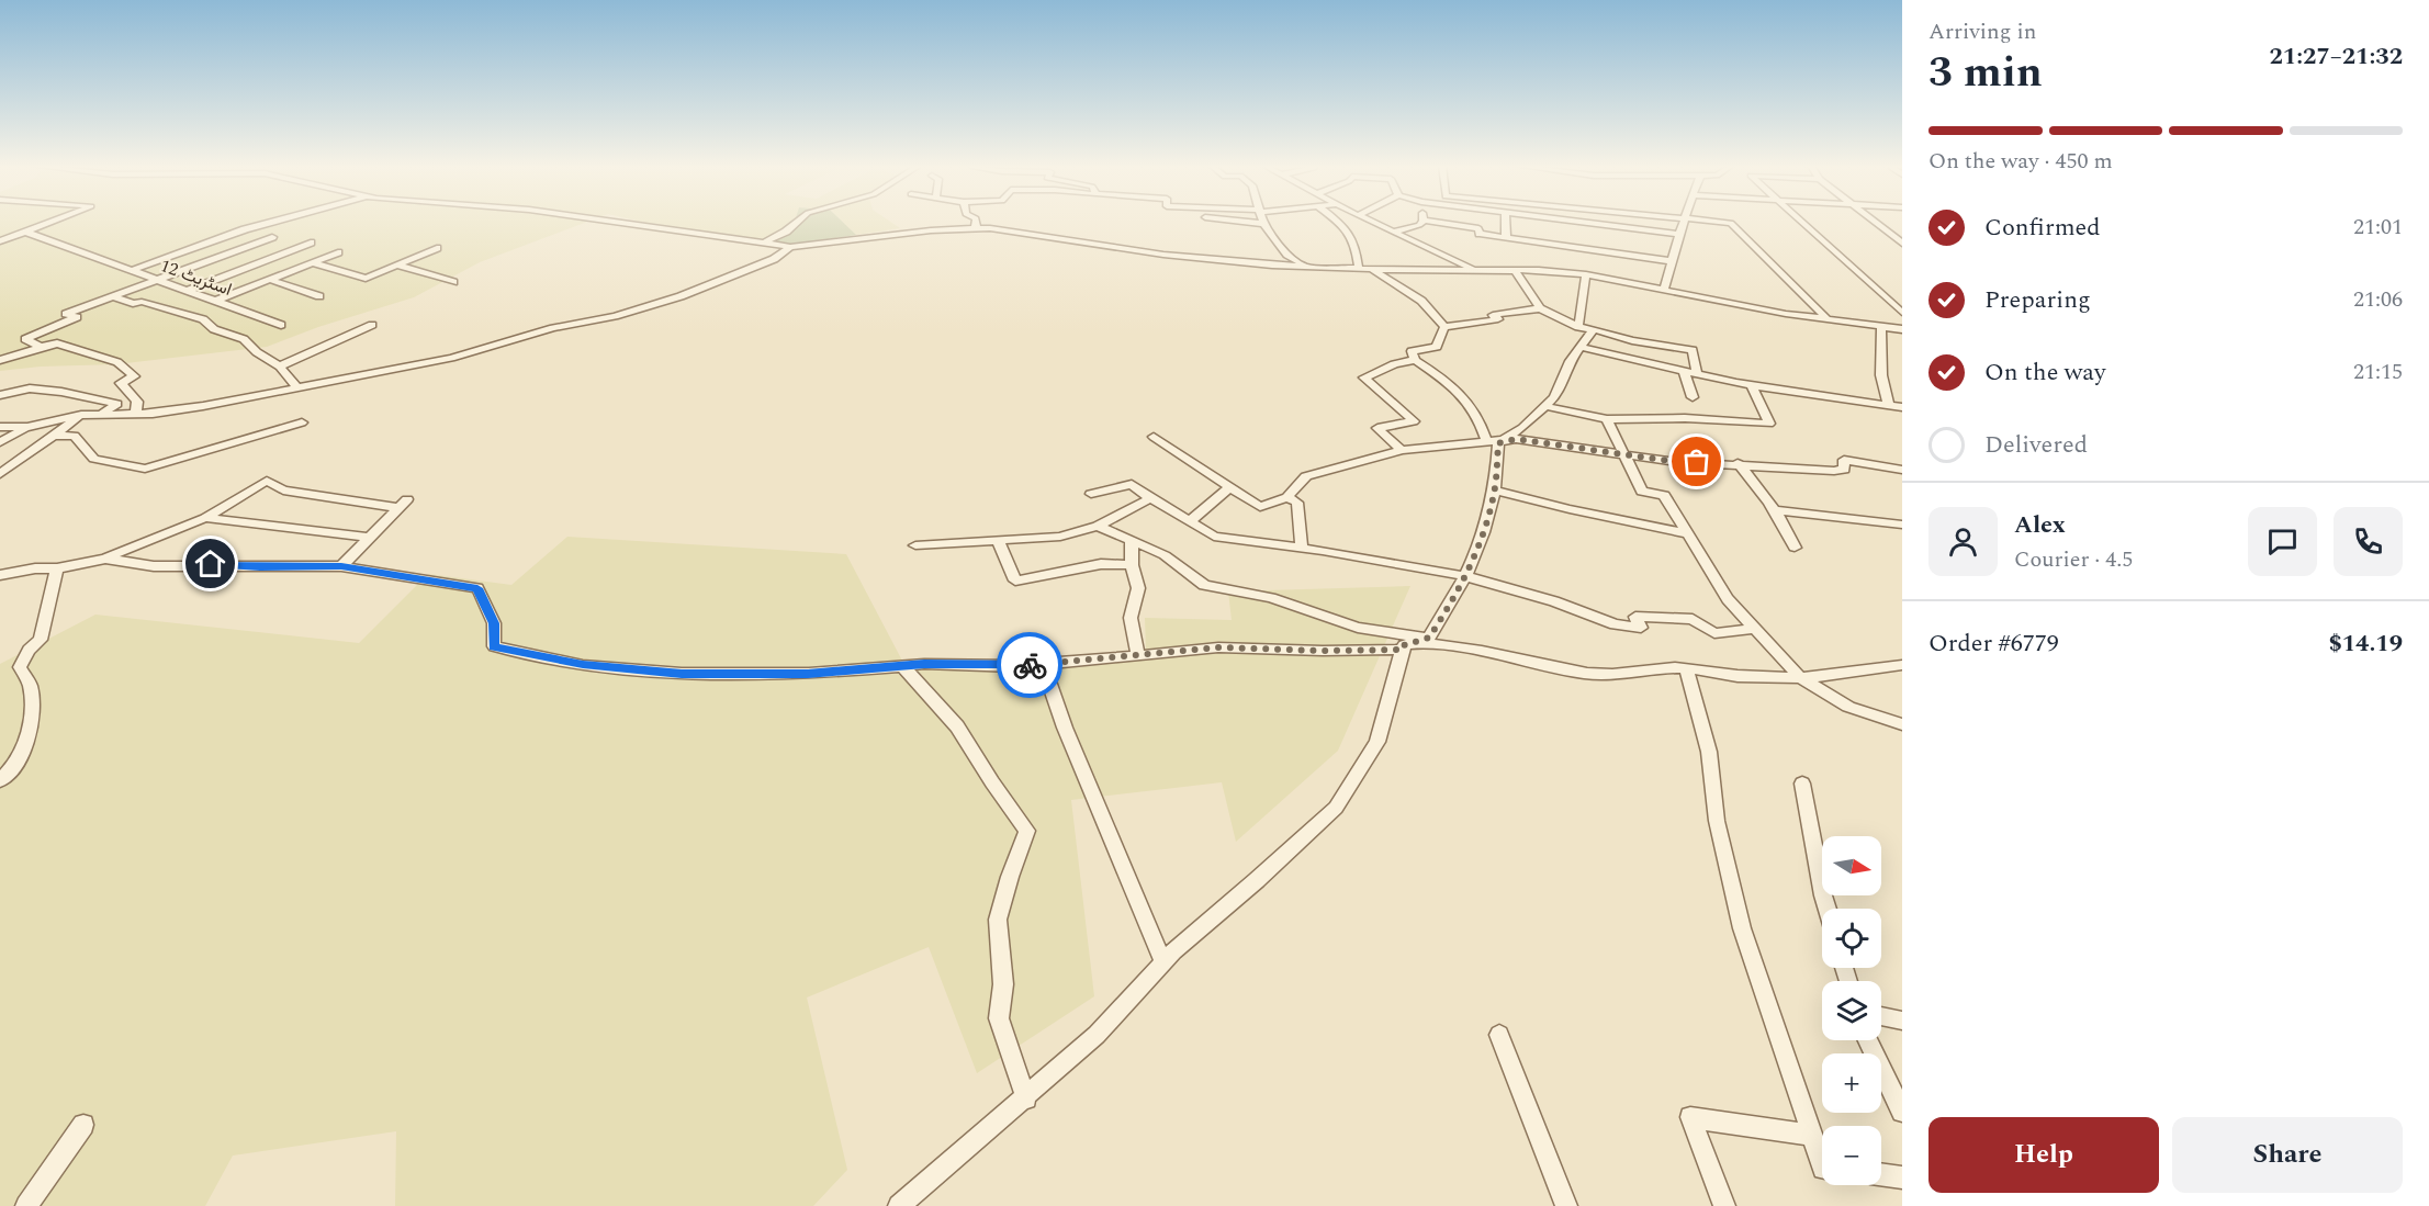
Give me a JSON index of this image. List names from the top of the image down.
{
  "streets": {
    "street": ["اسٹریٹ 12"]
  },
  "north": "right",
  "page": {
    "heading": ["3 min", "Arriving in", "21:27–21:32"],
    "panel": [
      "Alex",
      "Courier · 4.5",
      "Order #6779",
      "$14.19"
    ],
    "bar": "On the way · 450 m",
    "list": [
      ["Confirmed", "21:01"],
      ["Preparing", "21:06"],
      ["On the way", "21:15"],
      "Delivered"
    ],
    "map_buttons": ["+", "−"],
    "buttons": ["Help", "Share"]
  }
}
